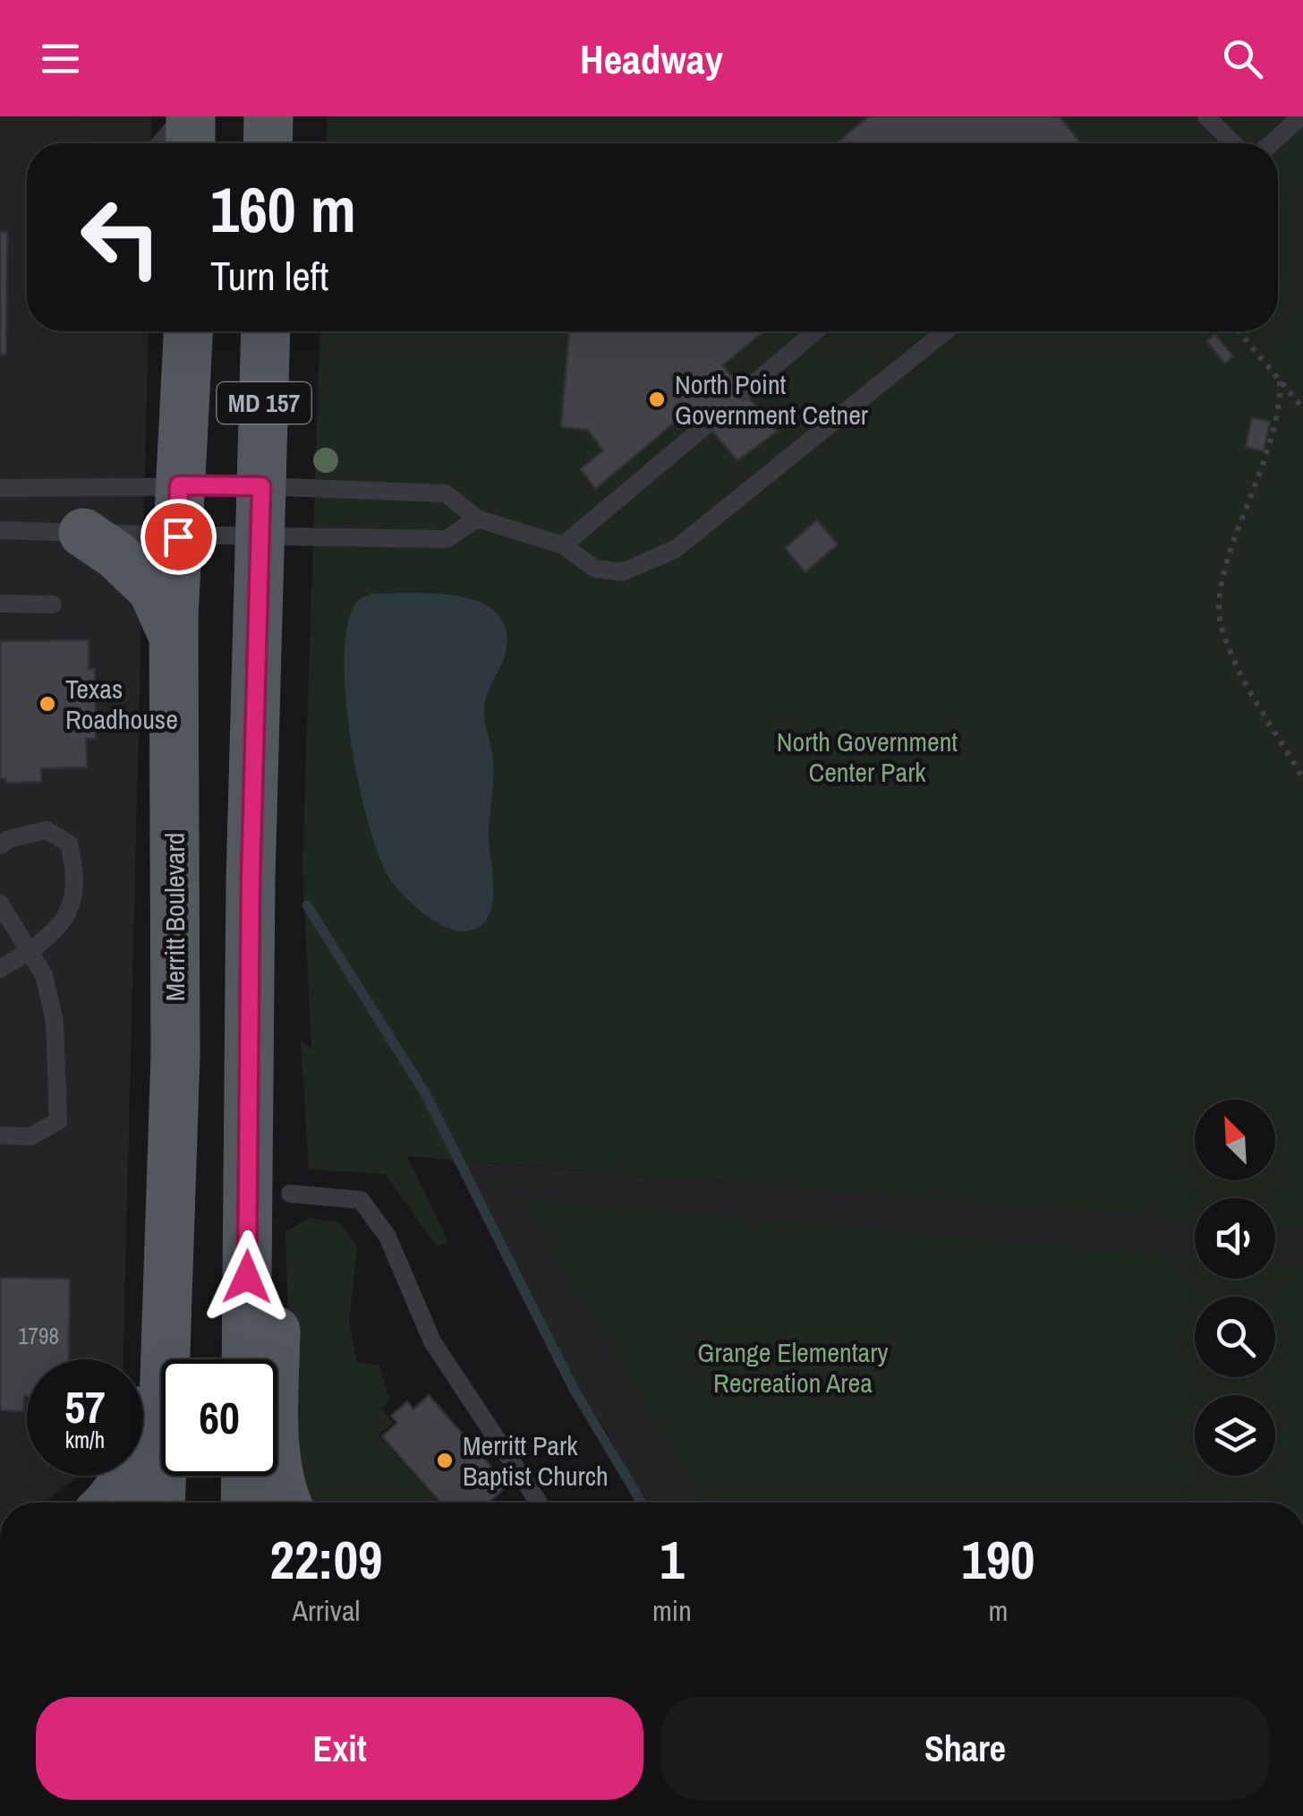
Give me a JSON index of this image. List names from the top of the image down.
{
  "streets": {
    "main road": ["MD 157", "Merritt Boulevard"]
  },
  "parks": ["North Government Center Park", "Grange Elementary Recreation Area"],
  "places": ["North Point Government Cetner", "Texas Roadhouse", "Merritt Park Baptist Church"],
  "house_numbers": ["1798"],
  "north": "top left",
  "page": {
    "header": "Headway",
    "turn": ["160 m", "Turn left"],
    "speed": "57 km/h",
    "limit": "60",
    "eta": [
      "22:09",
      "Arrival",
      "1",
      "min",
      "190",
      "m"
    ],
    "buttons": ["Exit", "Share"]
  }
}
